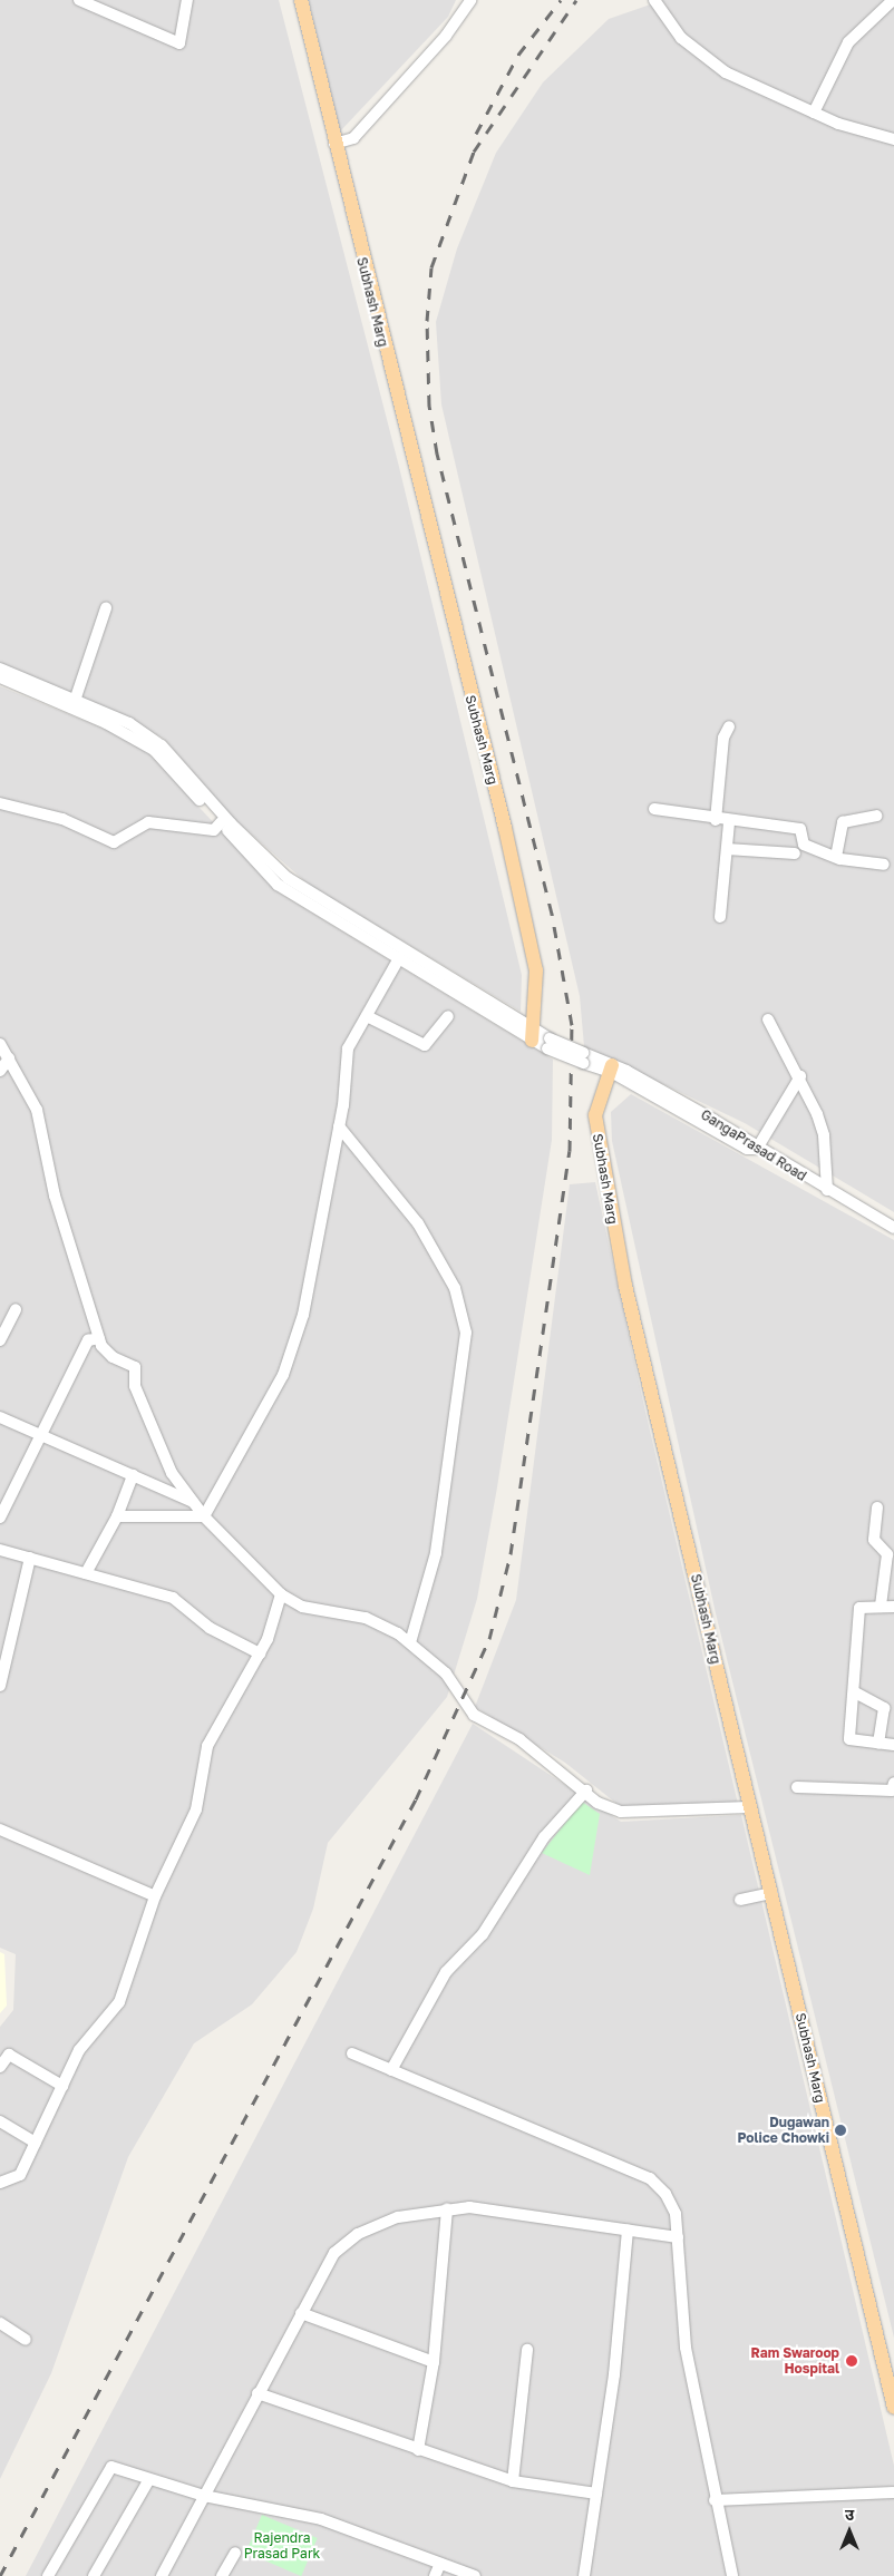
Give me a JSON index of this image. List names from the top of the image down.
{
  "streets": {
    "main road": ["Subhash Marg"],
    "street": ["GangaPrasad Road"]
  },
  "crossings": [
    ["Subhash Marg", "GangaPrasad Road"]
  ],
  "parks": ["Rajendra Prasad Park"],
  "places": ["Dugawan Police Chowki", "Ram Swaroop Hospital"],
  "north": "top"
}
